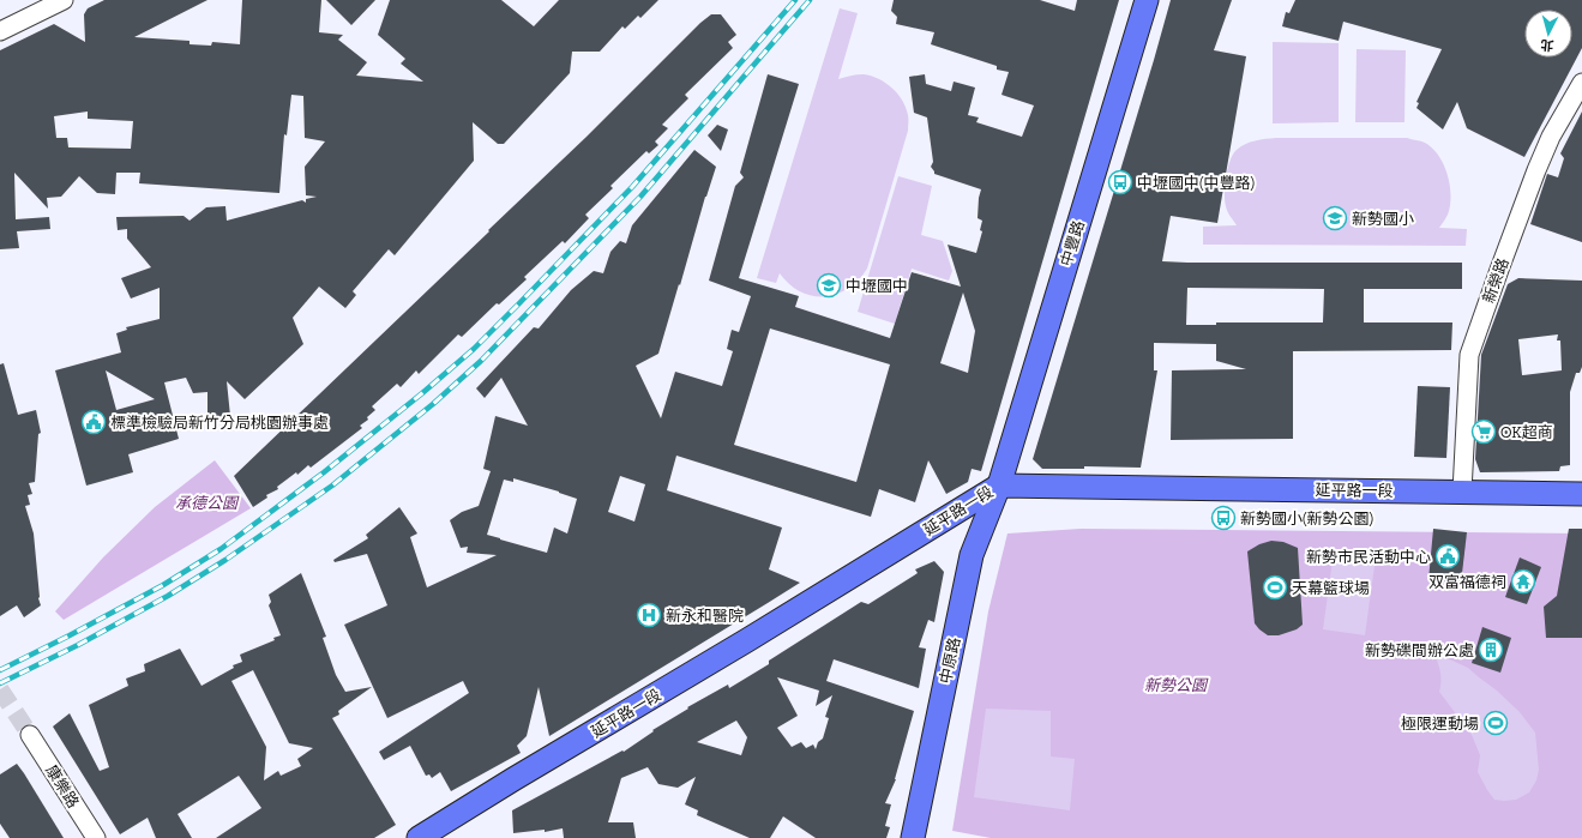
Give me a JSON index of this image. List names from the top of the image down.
{
  "streets": {
    "main road": ["中豐路", "延平路一段", "中原路"],
    "street": ["新榮路", "康樂路"]
  },
  "crossings": [
    ["中豐路", "延平路一段"],
    ["中豐路", "中原路"],
    ["新榮路", "延平路一段"],
    ["延平路一段", "中原路"]
  ],
  "parks": ["承德公園", "新勢公園"],
  "places": {
    "bus stop": ["中壢國中(中豐路)", "新勢國小(新勢公園)"],
    "school or university": ["新勢國小", "中壢國中"],
    "public building": ["標準檢驗局新竹分局桃園辦事處", "新勢市民活動中心"],
    "supermarket": ["OK超商"],
    "temple": ["双富福德祠"],
    "sports": ["天幕籃球場", "極限運動場"],
    "hospital": ["新永和醫院"],
    "building": ["新勢礫間辦公處"]
  },
  "north": "bottom"
}
